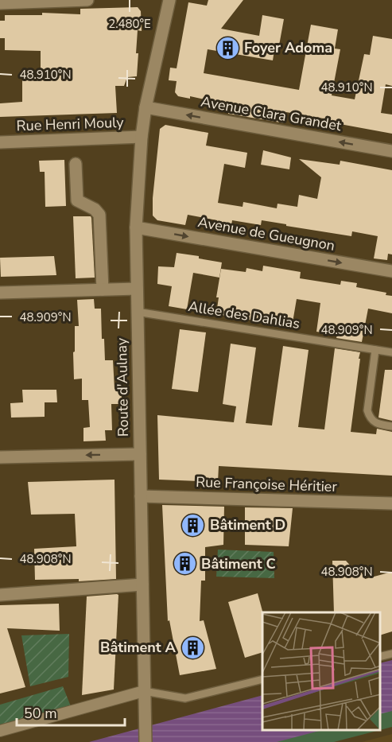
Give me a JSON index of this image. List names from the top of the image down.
{
  "streets": {
    "street": [
      "Avenue Clara Grandet",
      "Rue Henri Mouly",
      "Avenue de Gueugnon",
      "Route d'Aulnay",
      "Rue Françoise Héritier"
    ],
    "lane": ["Allée des Dahlias"]
  },
  "crossings": [
    ["Avenue Clara Grandet", "Route d'Aulnay"],
    ["Rue Henri Mouly", "Route d'Aulnay"],
    ["Avenue de Gueugnon", "Route d'Aulnay"],
    ["Allée des Dahlias", "Route d'Aulnay"],
    ["Route d'Aulnay", "Rue Françoise Héritier"]
  ],
  "one_way": ["Avenue Clara Grandet", "Avenue de Gueugnon"],
  "places": {
    "building": [
      "Foyer Adoma",
      "Bâtiment D",
      "Bâtiment C",
      "Bâtiment A"
    ]
  },
  "scale_bar": "50 m",
  "coordinates": [
    "2.480°E",
    "48.910°N",
    "48.909°N",
    "48.908°N"
  ]
}
